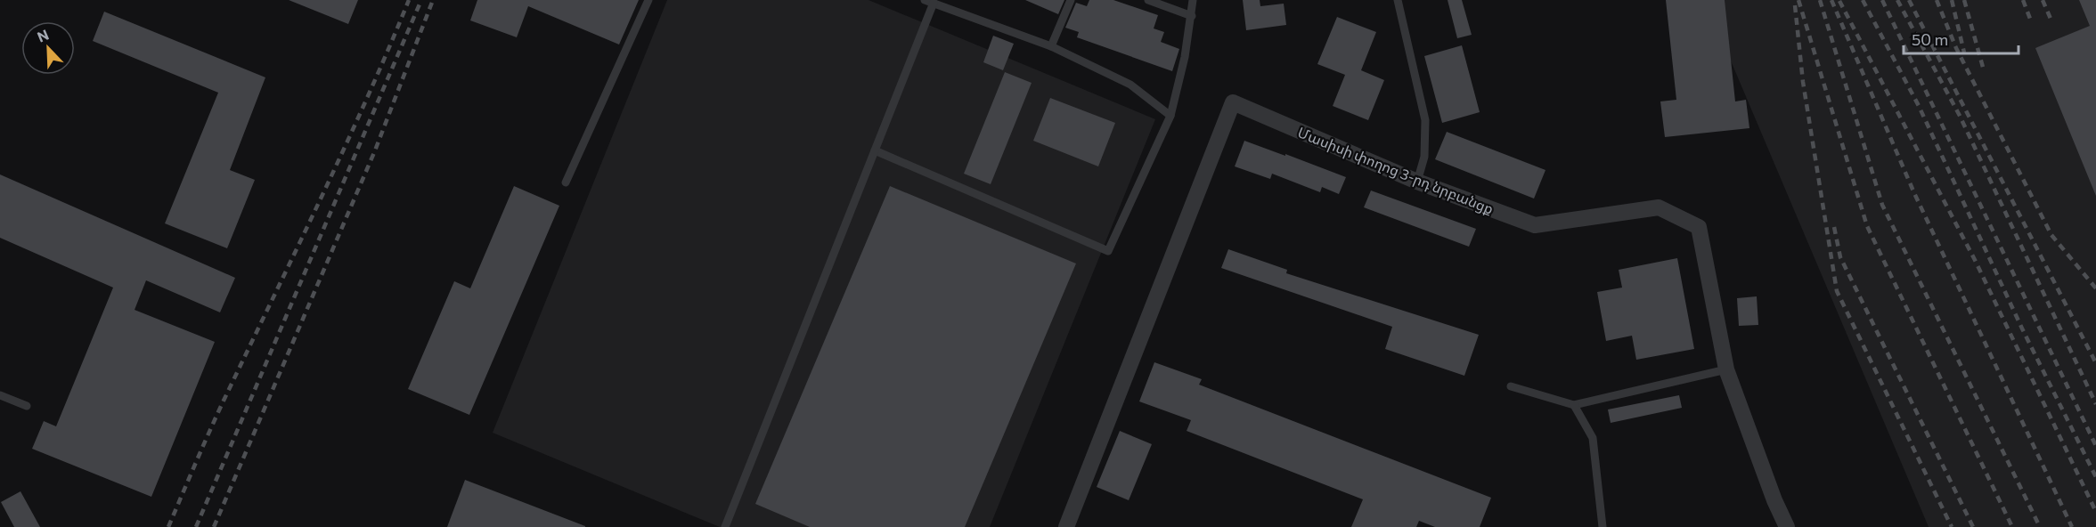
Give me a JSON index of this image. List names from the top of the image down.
{
  "streets": {
    "street": ["Մասիսի փողոց 3-րդ նրբանցք"]
  },
  "scale_bar": "50 m",
  "north": "top left"
}
